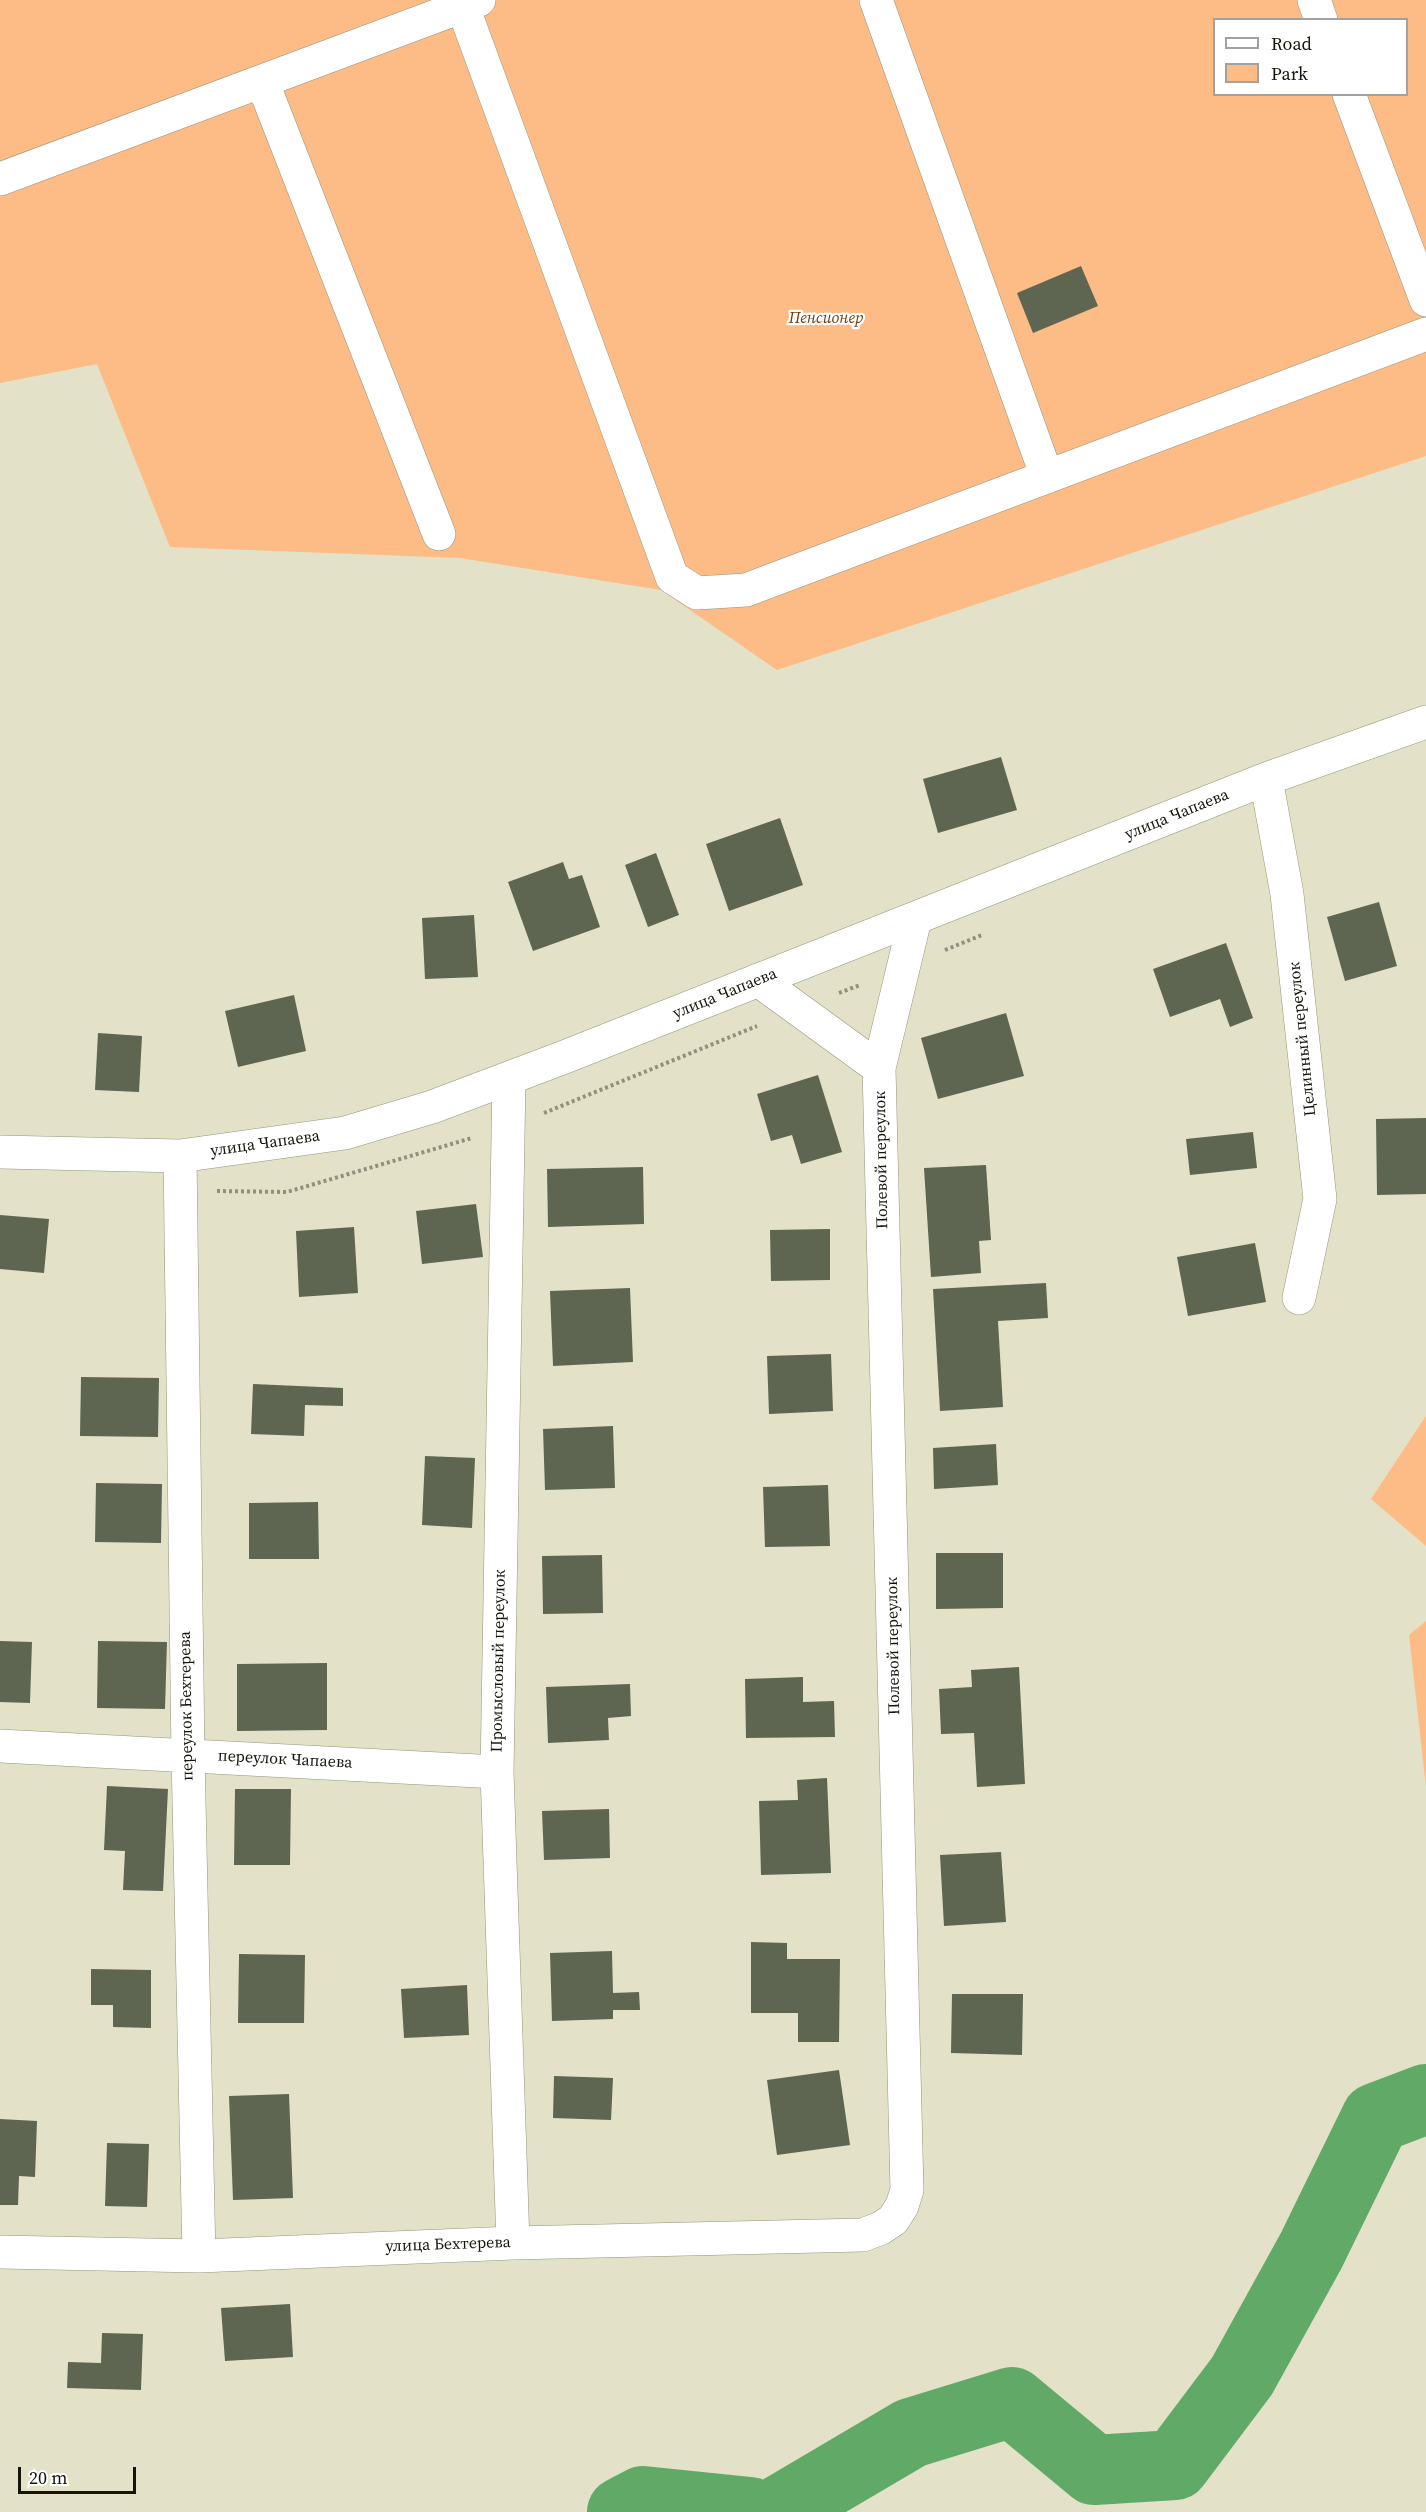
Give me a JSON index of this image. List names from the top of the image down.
{
  "streets": {
    "street": [
      "улица Чапаева",
      "Целинный переулок",
      "Полевой переулок",
      "Промысловый переулок",
      "переулок Бехтерева",
      "переулок Чапаева",
      "улица Бехтерева"
    ]
  },
  "crossings": [
    ["улица Чапаева", "Целинный переулок"],
    ["улица Чапаева", "Полевой переулок"],
    ["улица Чапаева", "Промысловый переулок"],
    ["улица Чапаева", "переулок Бехтерева"],
    ["Полевой переулок", "улица Бехтерева"],
    ["Промысловый переулок", "переулок Чапаева"],
    ["Промысловый переулок", "улица Бехтерева"],
    ["переулок Бехтерева", "переулок Чапаева"],
    ["переулок Бехтерева", "улица Бехтерева"]
  ],
  "parks": ["Пенсионер"],
  "legend": ["Road", "Park"],
  "scale_bar": "20 m"
}
